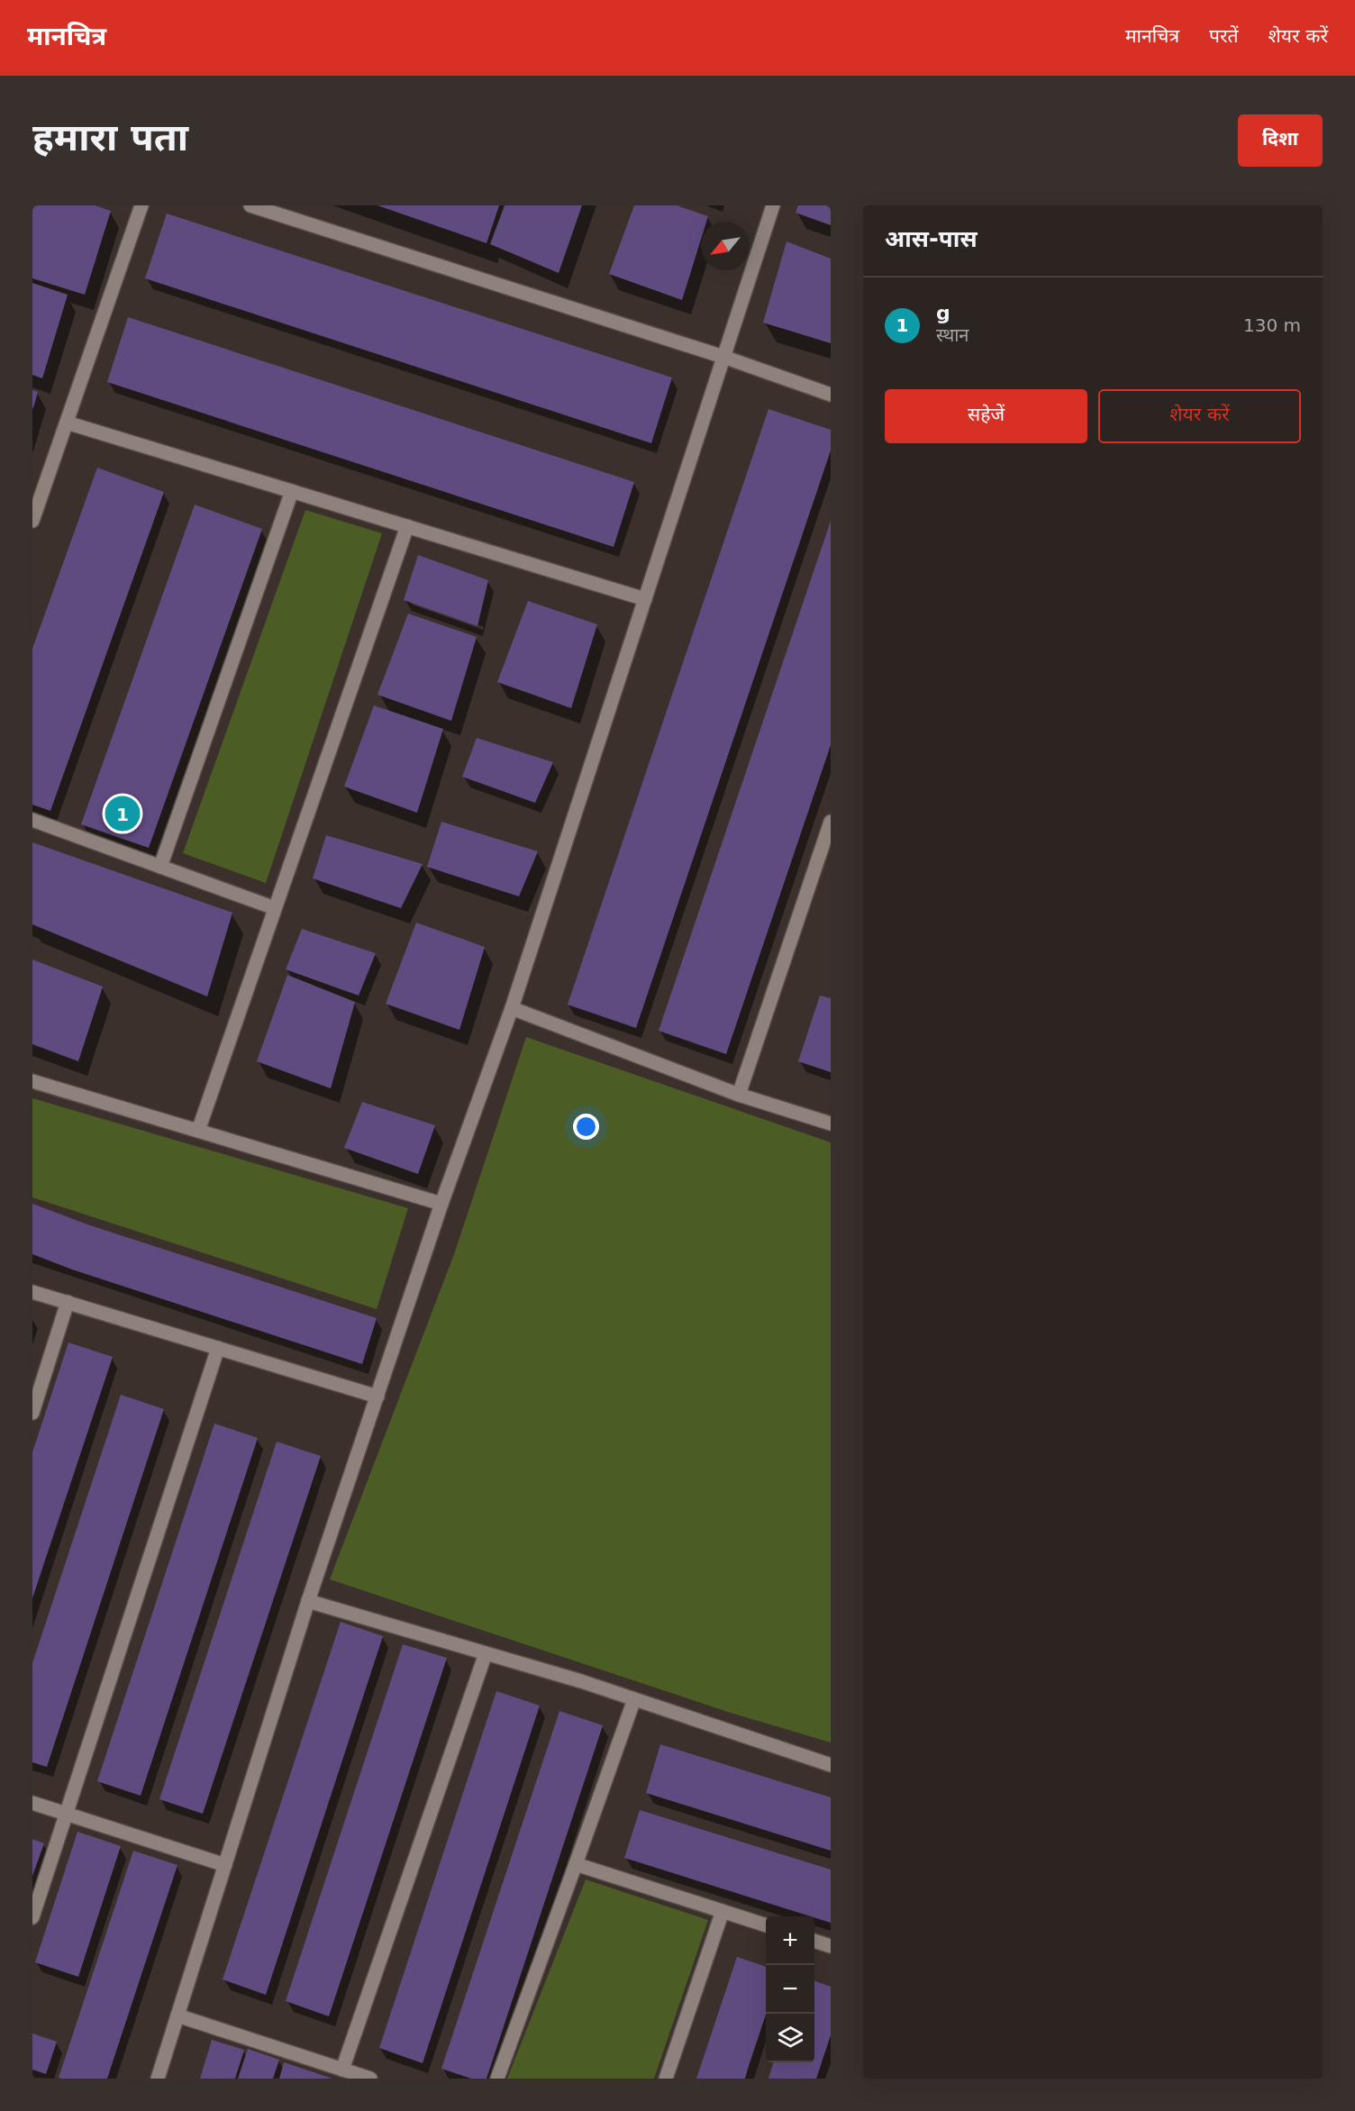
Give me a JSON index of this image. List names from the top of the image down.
{
  "north": "bottom left",
  "page": {
    "header": "मानचित्र",
    "nav": ["मानचित्र", "परतें", "शेयर करें"],
    "buttons": [
      "दिशा",
      ["सहेजें", "शेयर करें"]
    ],
    "title": "हमारा पता",
    "heading": "आस-पास",
    "list": [
      {
        "mark": "1",
        "name": "g",
        "note": "स्थान",
        "value": "130 m"
      }
    ],
    "pins": "1",
    "map_buttons": ["+", "−"]
  }
}
